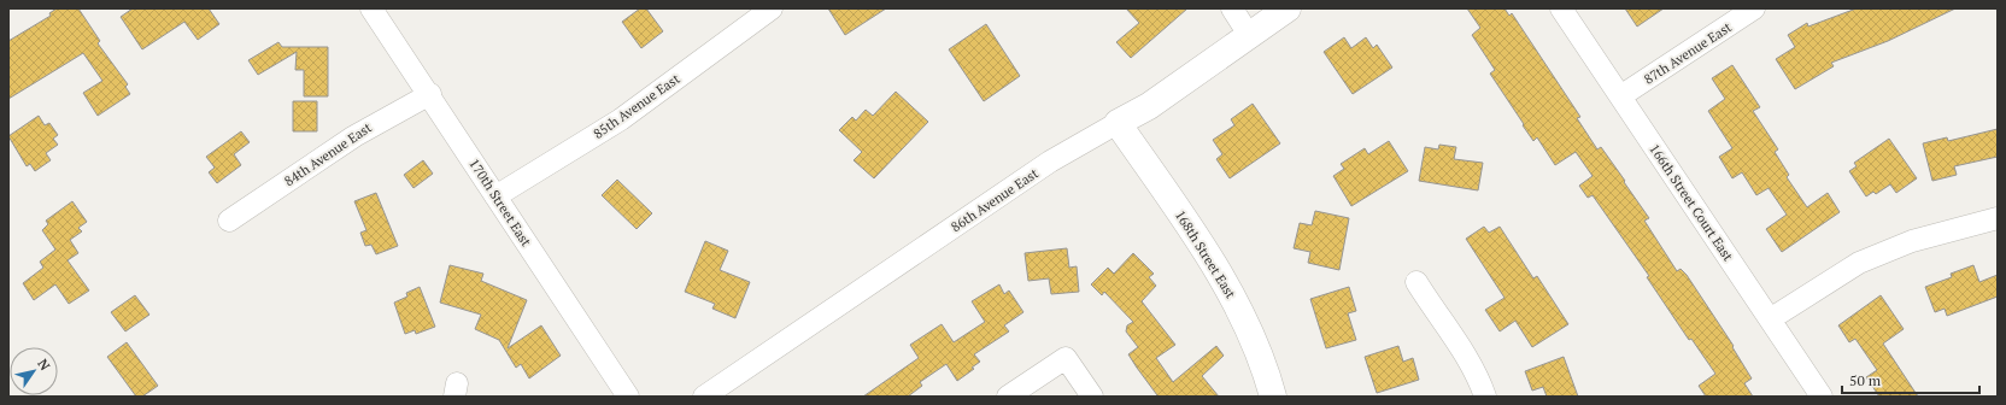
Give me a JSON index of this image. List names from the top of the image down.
{
  "streets": {
    "street": [
      "87th Avenue East",
      "85th Avenue East",
      "84th Avenue East",
      "86th Avenue East",
      "170th Street East",
      "166th Street Court East",
      "168th Street East"
    ]
  },
  "crossings": [
    ["87th Avenue East", "166th Street Court East"],
    ["85th Avenue East", "170th Street East"],
    ["84th Avenue East", "170th Street East"],
    ["86th Avenue East", "168th Street East"]
  ],
  "scale_bar": "50 m",
  "north": "top right"
}
